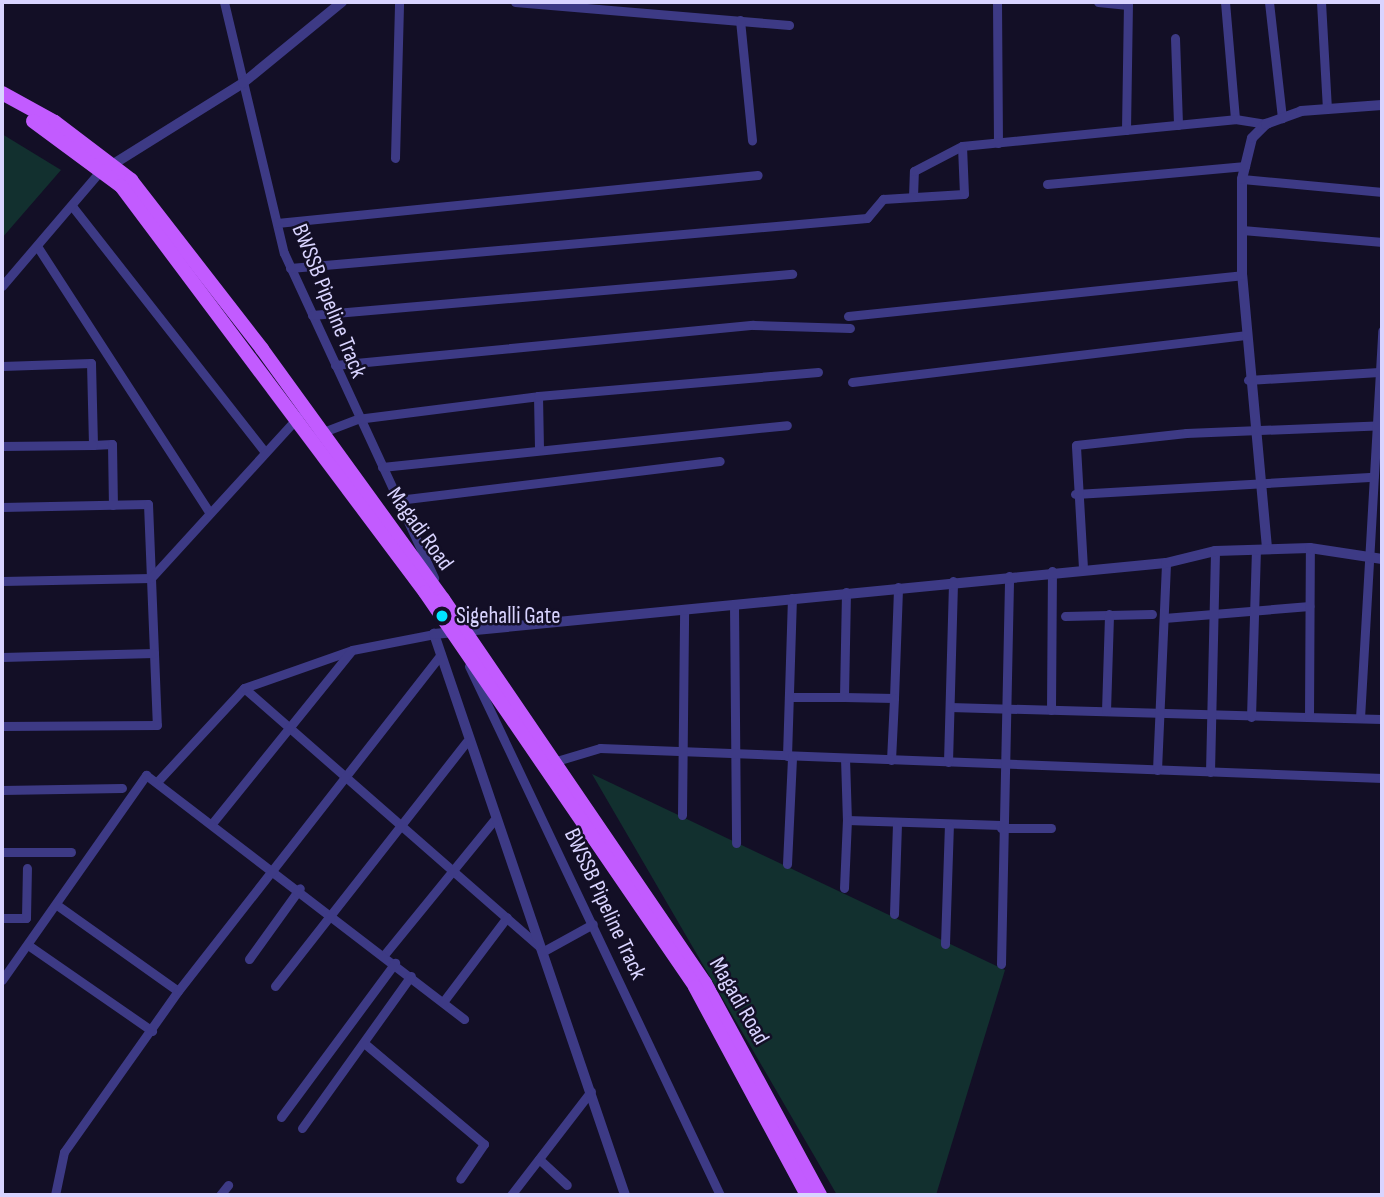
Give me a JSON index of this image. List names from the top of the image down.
{
  "streets": {
    "main road": ["Magadi Road"],
    "street": ["BWSSB Pipeline Track"]
  },
  "crossings": [
    ["BWSSB Pipeline Track", "Magadi Road"]
  ],
  "places": ["Sigehalli Gate"]
}
